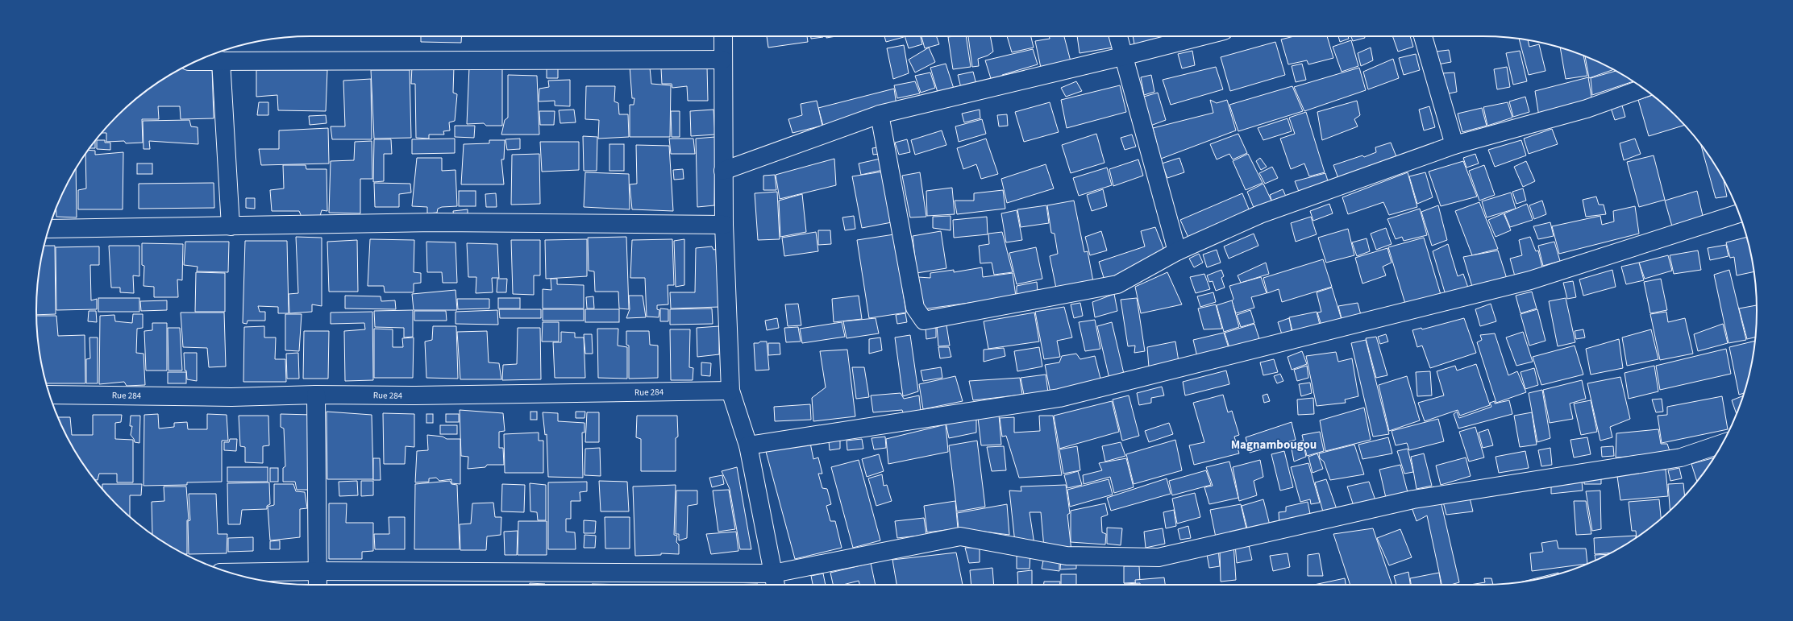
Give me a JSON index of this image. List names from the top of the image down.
{
  "streets": {
    "street": ["Rue 284"]
  },
  "districts": ["Magnambougou"]
}
